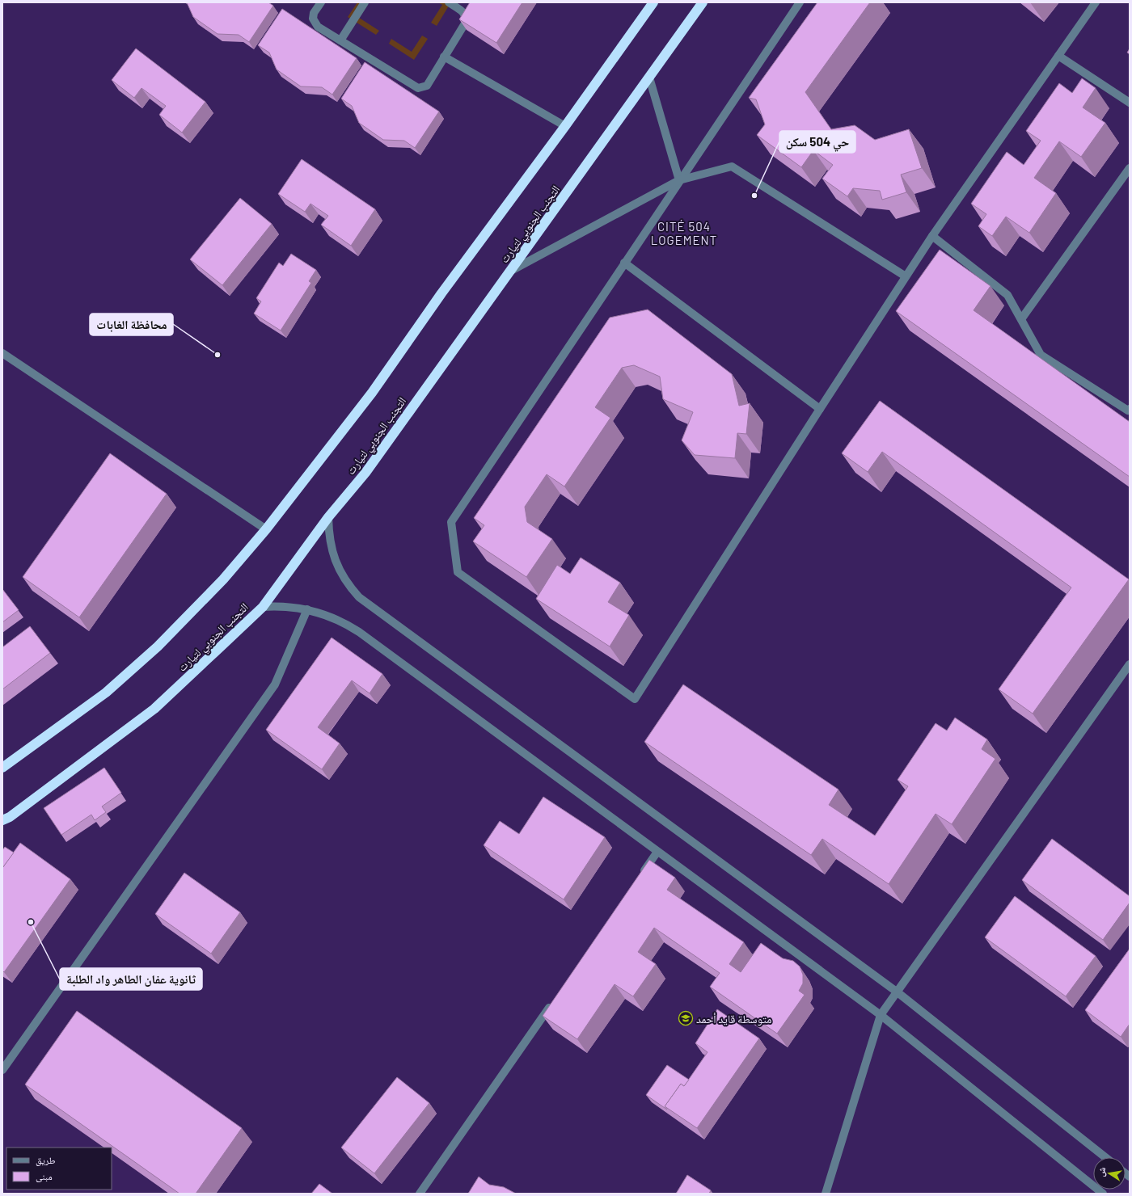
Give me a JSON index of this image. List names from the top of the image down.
{
  "streets": {
    "highway": ["التجنب الجنوبي لتيارت"]
  },
  "districts": ["CITÉ 504 LOGEMENT"],
  "places": {
    "other": ["حي 504 سكن", "محافظة الغابات", "ثانوية عفان الطاهر واد الطلبة"],
    "school or university": ["متوسطة قايد أحمد"]
  },
  "legend": ["طريق", "مبنى"],
  "north": "left"
}
